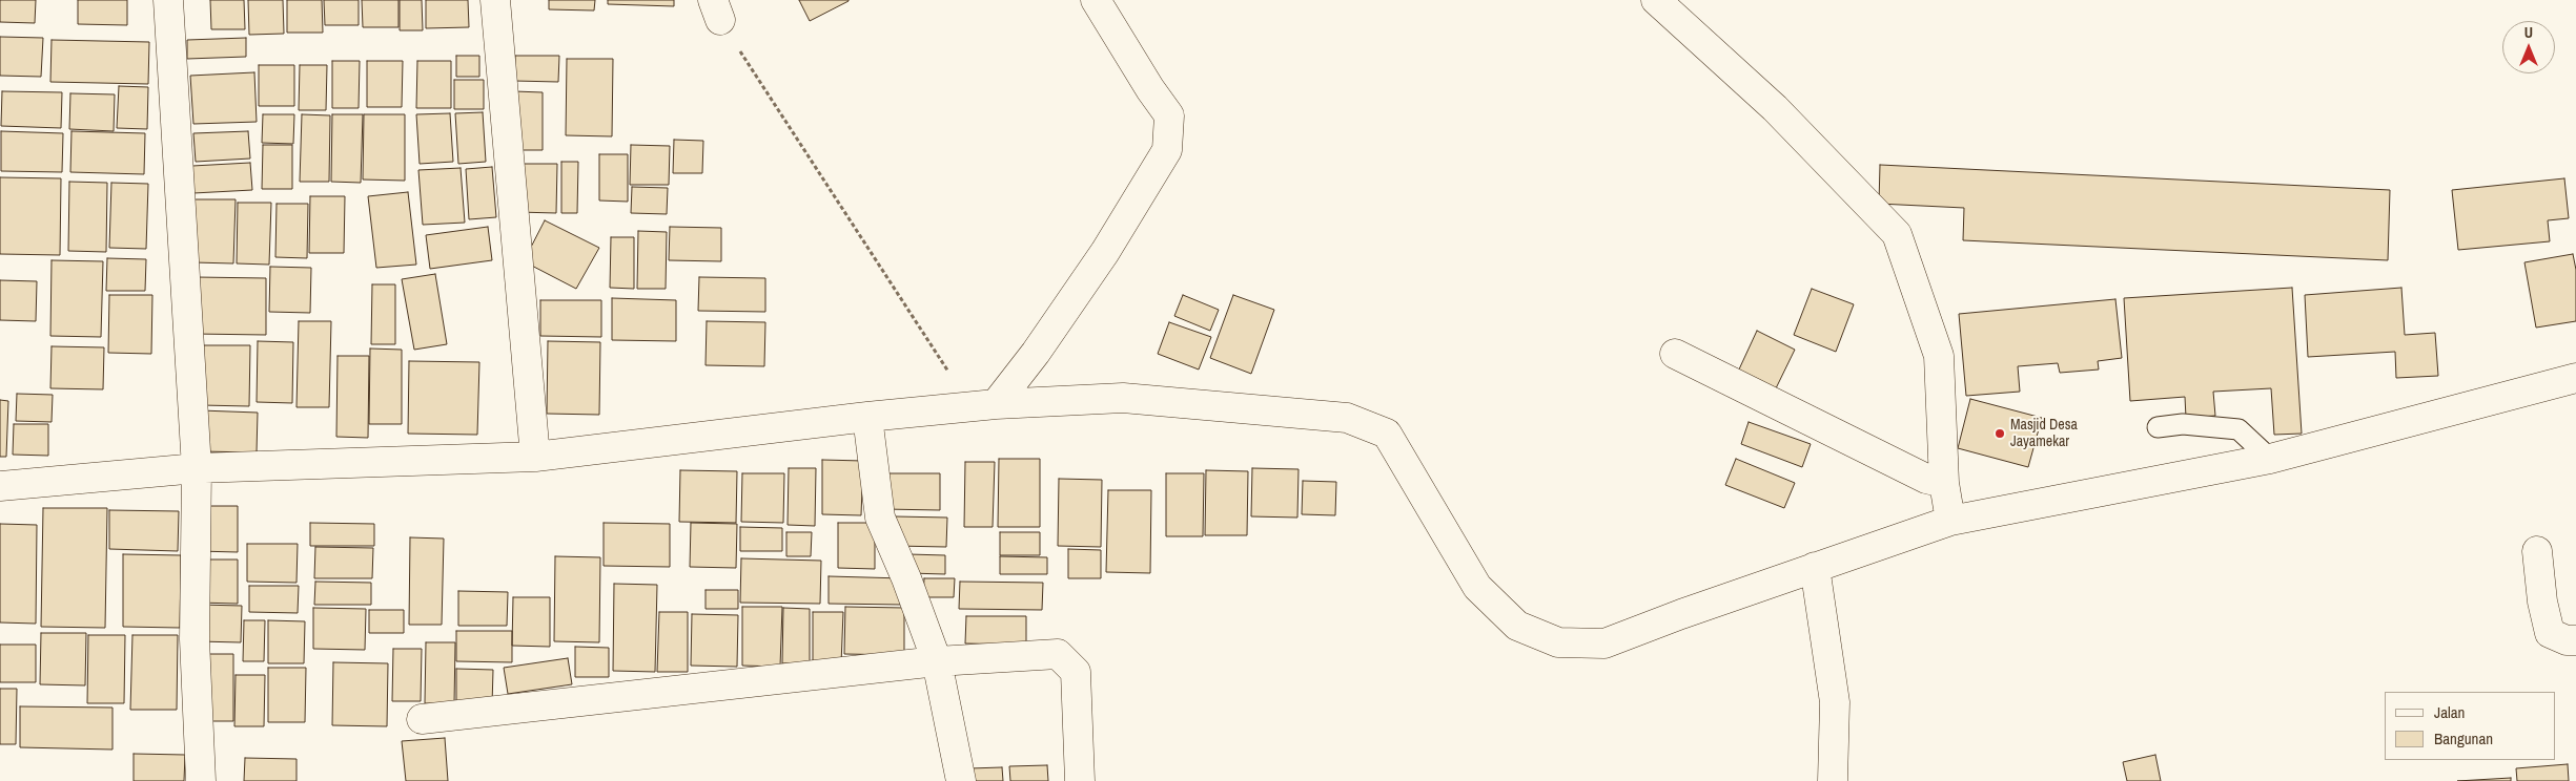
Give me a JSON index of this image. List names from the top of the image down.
{
  "places": ["Masjid Desa Jayamekar"],
  "legend": ["Jalan", "Bangunan"],
  "north": "top"
}
